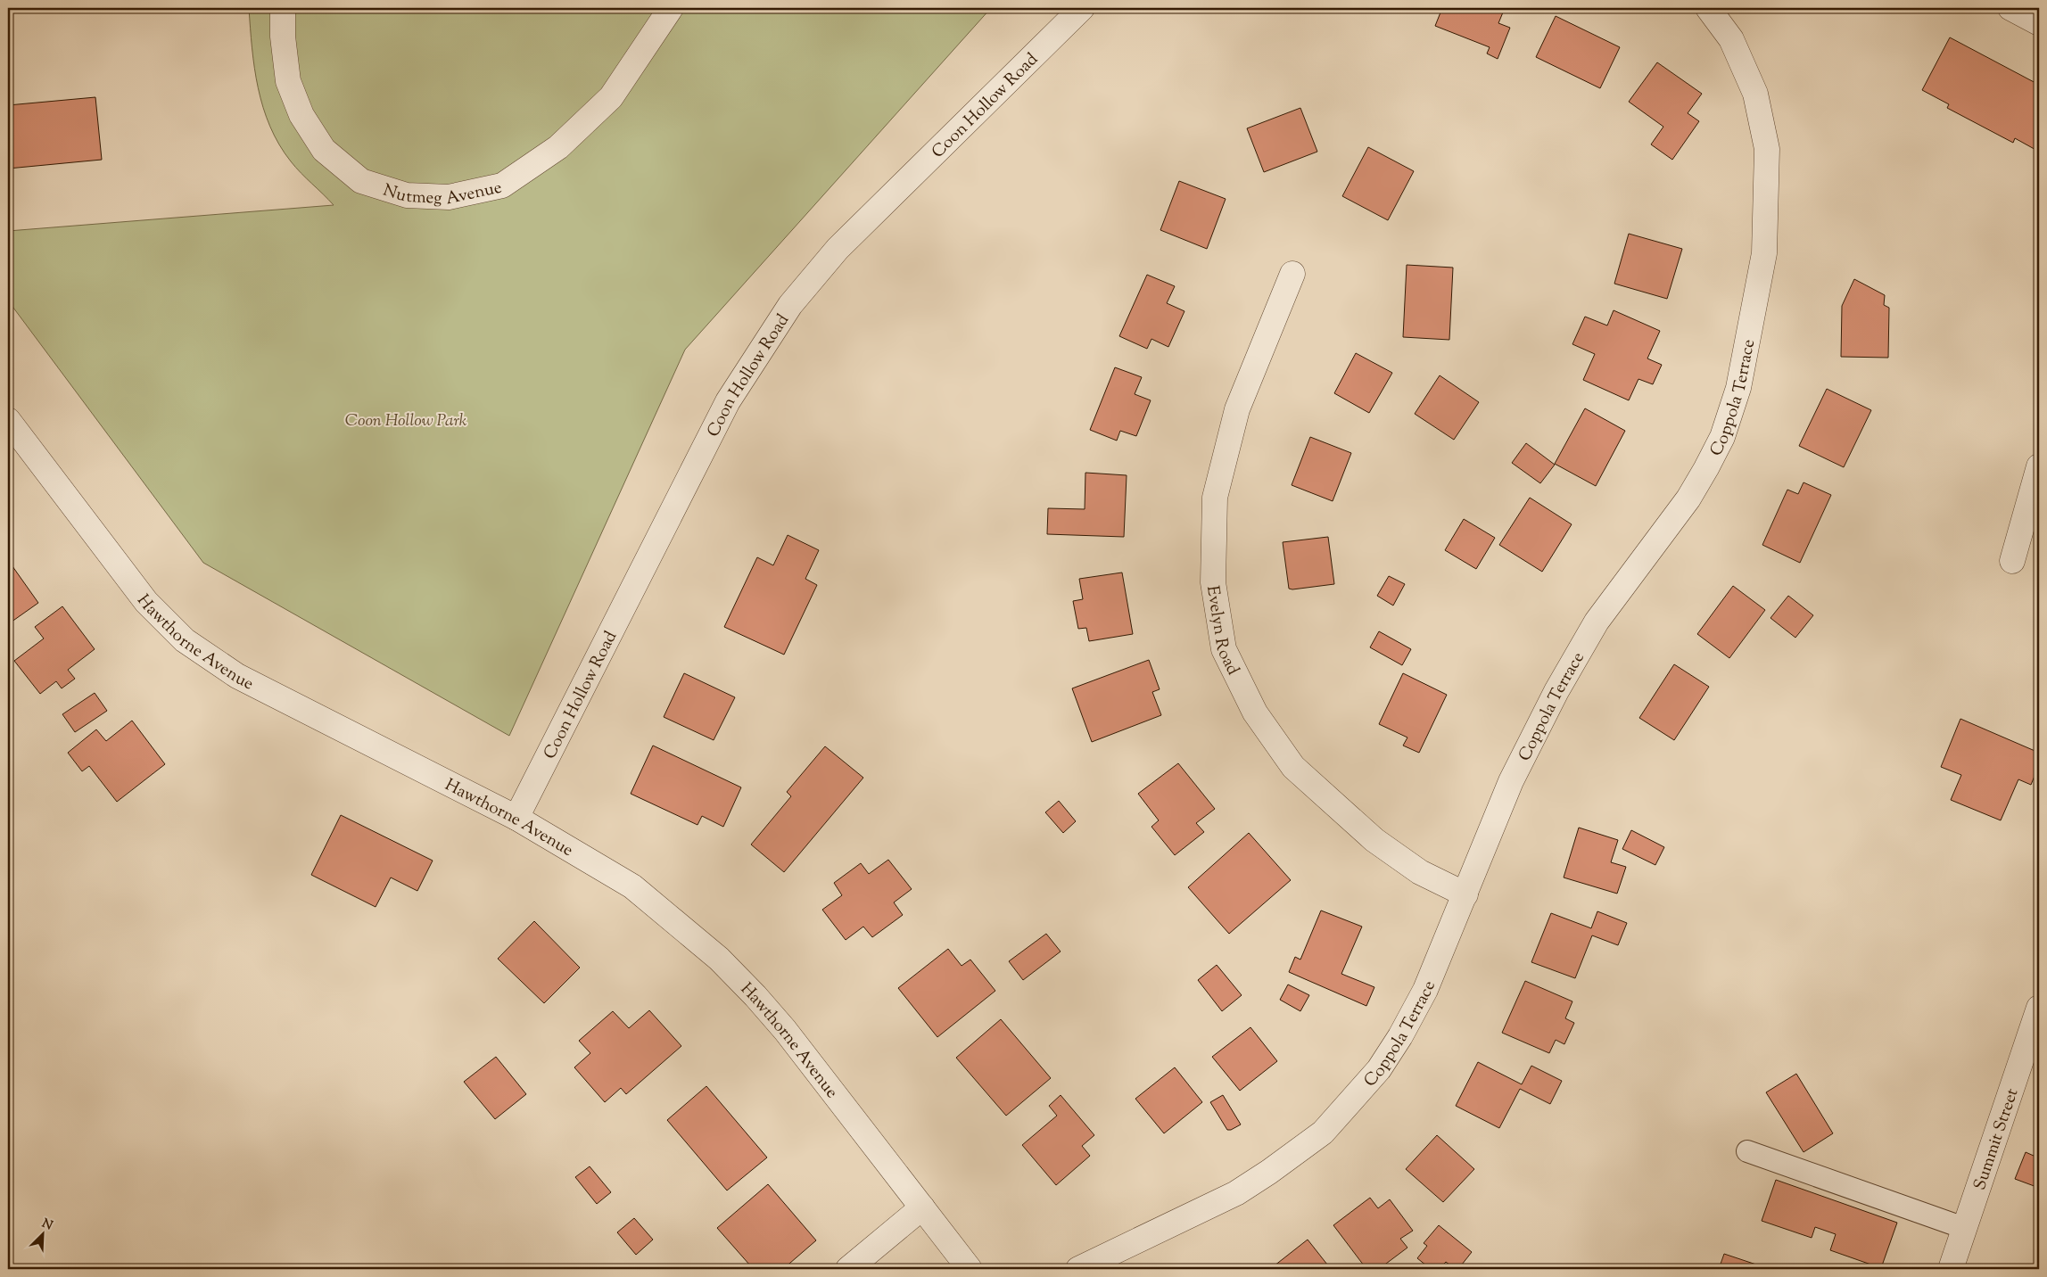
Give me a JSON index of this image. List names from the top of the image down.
{
  "streets": {
    "street": [
      "Coon Hollow Road",
      "Nutmeg Avenue",
      "Coppola Terrace",
      "Evelyn Road",
      "Hawthorne Avenue",
      "Summit Street"
    ]
  },
  "crossings": [
    ["Coon Hollow Road", "Hawthorne Avenue"],
    ["Coppola Terrace", "Evelyn Road"]
  ],
  "parks": ["Coon Hollow Park"],
  "north": "top right"
}
